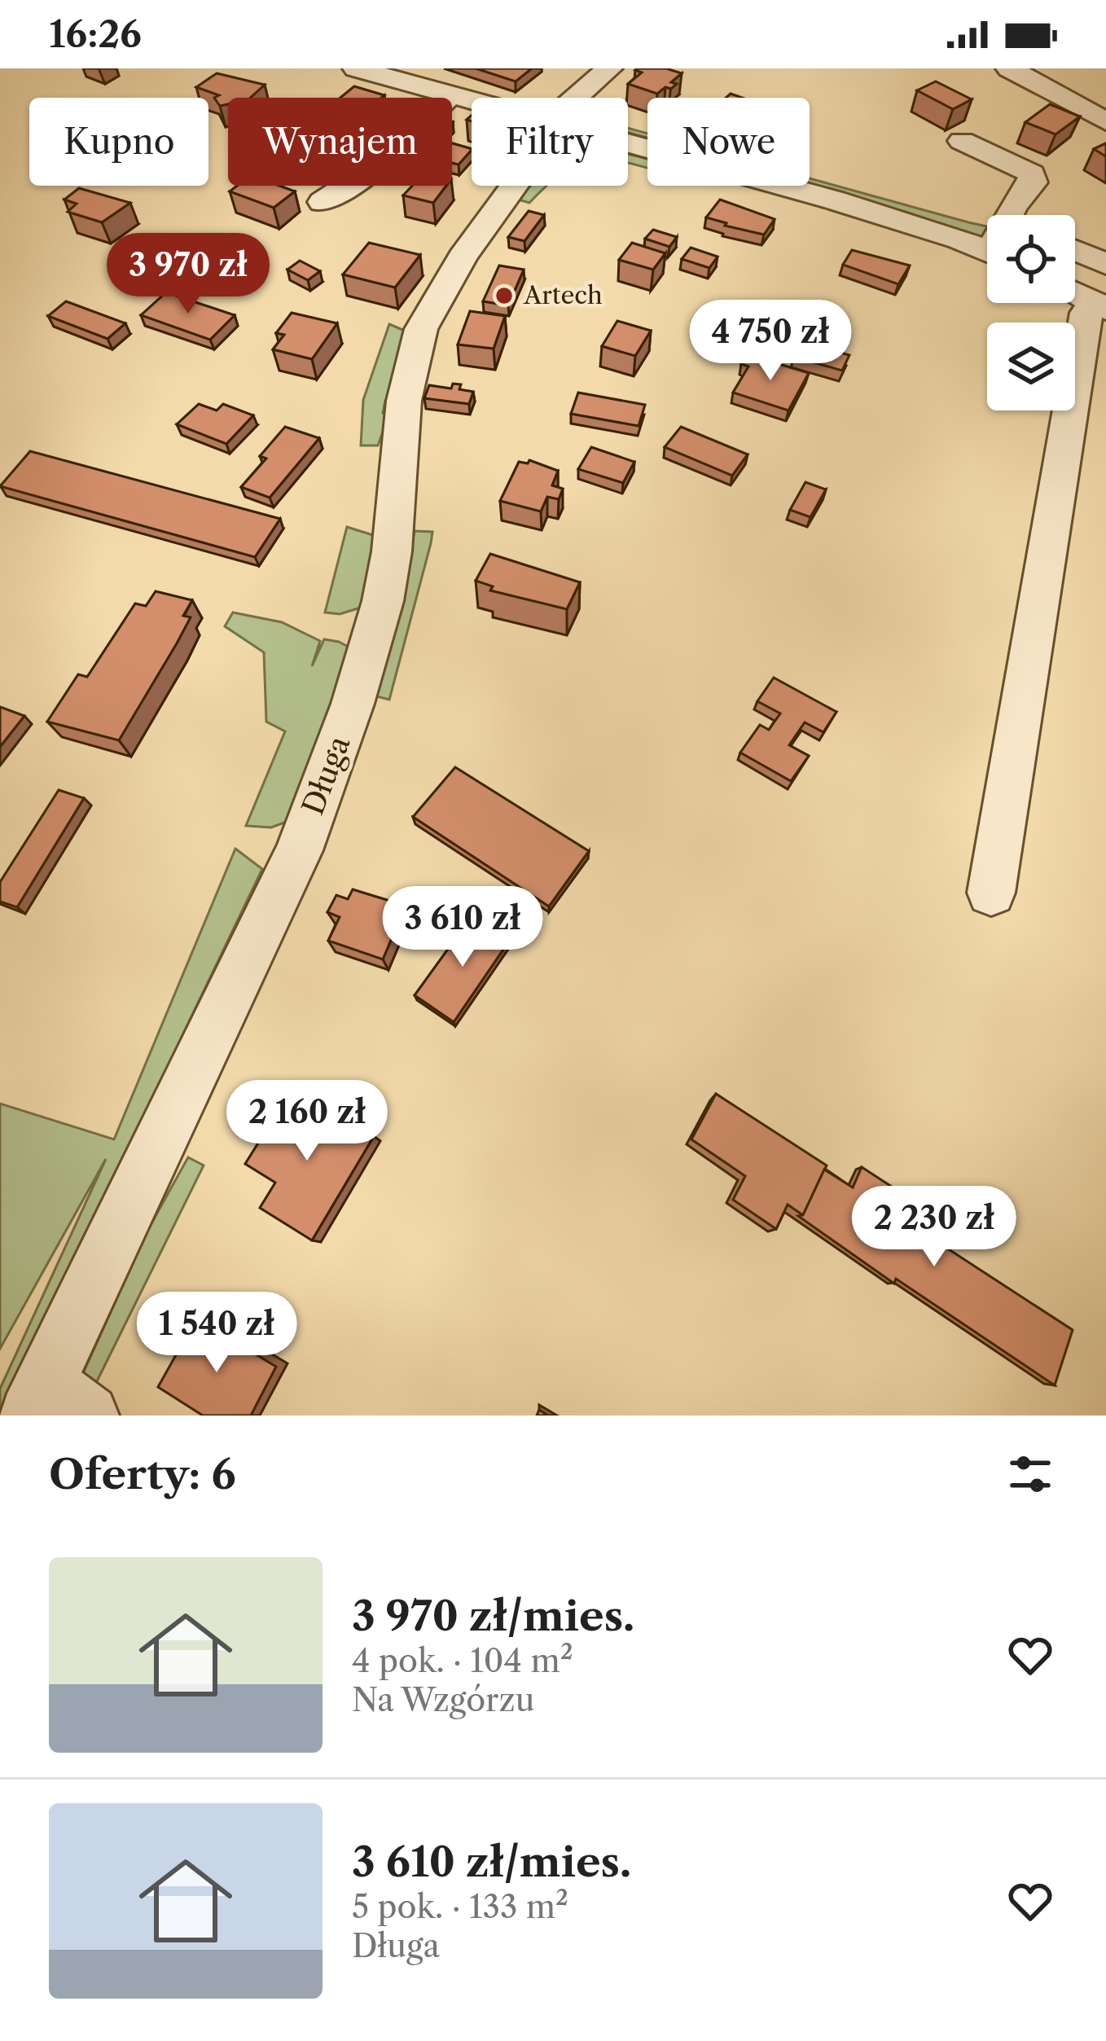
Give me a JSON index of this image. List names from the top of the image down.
{
  "streets": {
    "street": ["Długa"]
  },
  "places": ["Artech"],
  "page": {
    "status": "16:26",
    "chip": [
      "Kupno",
      "Wynajem",
      "Filtry",
      "Nowe"
    ],
    "price": [
      "3 970 zł",
      "4 750 zł",
      "3 610 zł",
      "2 160 zł",
      "2 230 zł",
      "1 540 zł"
    ],
    "heading": "Oferty: 6",
    "list": [
      {
        "name": "3 970 zł/mies.",
        "note": "4 pok. · 104 m² · Na Wzgórzu"
      },
      {
        "name": "3 610 zł/mies.",
        "note": "5 pok. · 133 m² · Długa"
      }
    ]
  }
}
